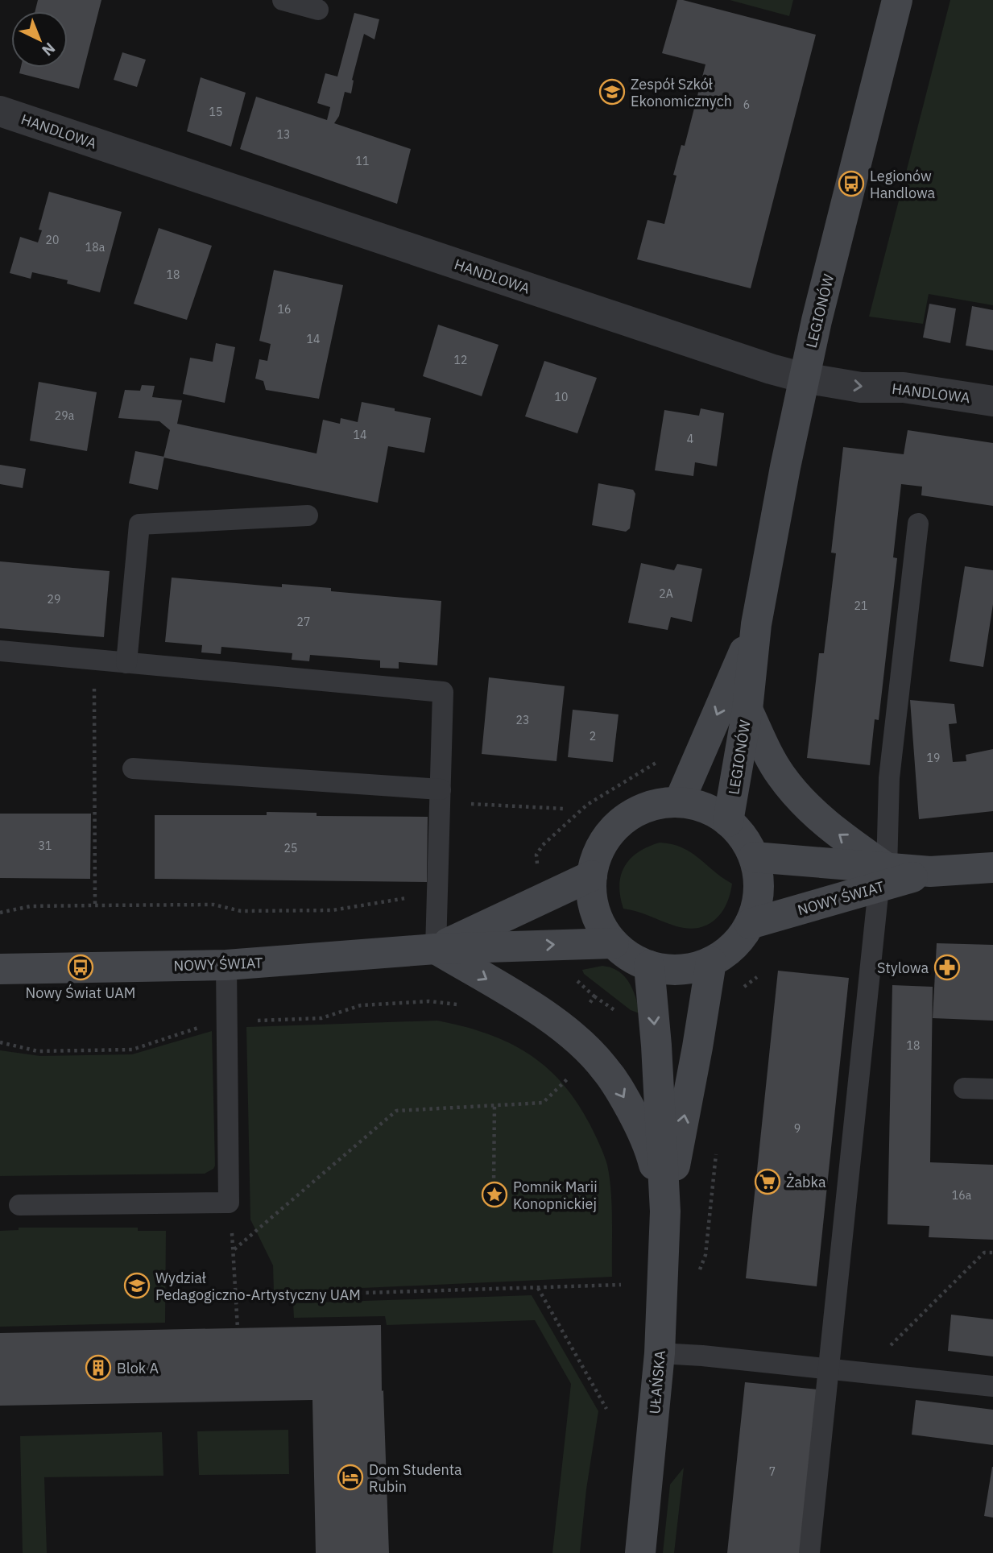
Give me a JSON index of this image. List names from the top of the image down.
{
  "streets": {
    "street": [
      "HANDLOWA",
      "LEGIONÓW",
      "NOWY ŚWIAT",
      "UŁAŃSKA"
    ]
  },
  "crossings": [
    ["HANDLOWA", "LEGIONÓW"],
    ["LEGIONÓW", "NOWY ŚWIAT"],
    ["LEGIONÓW", "UŁAŃSKA"],
    ["NOWY ŚWIAT", "UŁAŃSKA"]
  ],
  "places": {
    "school or university": ["Zespół Szkół Ekonomicznych", "Wydział Pedagogiczno-Artystyczny UAM"],
    "bus stop": ["Legionów Handlowa", "Nowy Świat UAM"],
    "pharmacy": ["Stylowa"],
    "supermarket": ["Żabka"],
    "place": ["Pomnik Marii Konopnickiej"],
    "building": ["Blok A"],
    "hotel": ["Dom Studenta Rubin"]
  },
  "house_numbers": [
    "6",
    "15",
    "13",
    "11",
    "20",
    "18a",
    "18",
    "16",
    "14",
    "12",
    "10",
    "29a",
    "14",
    "4",
    "2A",
    "29",
    "21",
    "27",
    "23",
    "2",
    "19",
    "31",
    "25",
    "18",
    "9",
    "16a",
    "7"
  ],
  "north": "bottom right"
}
